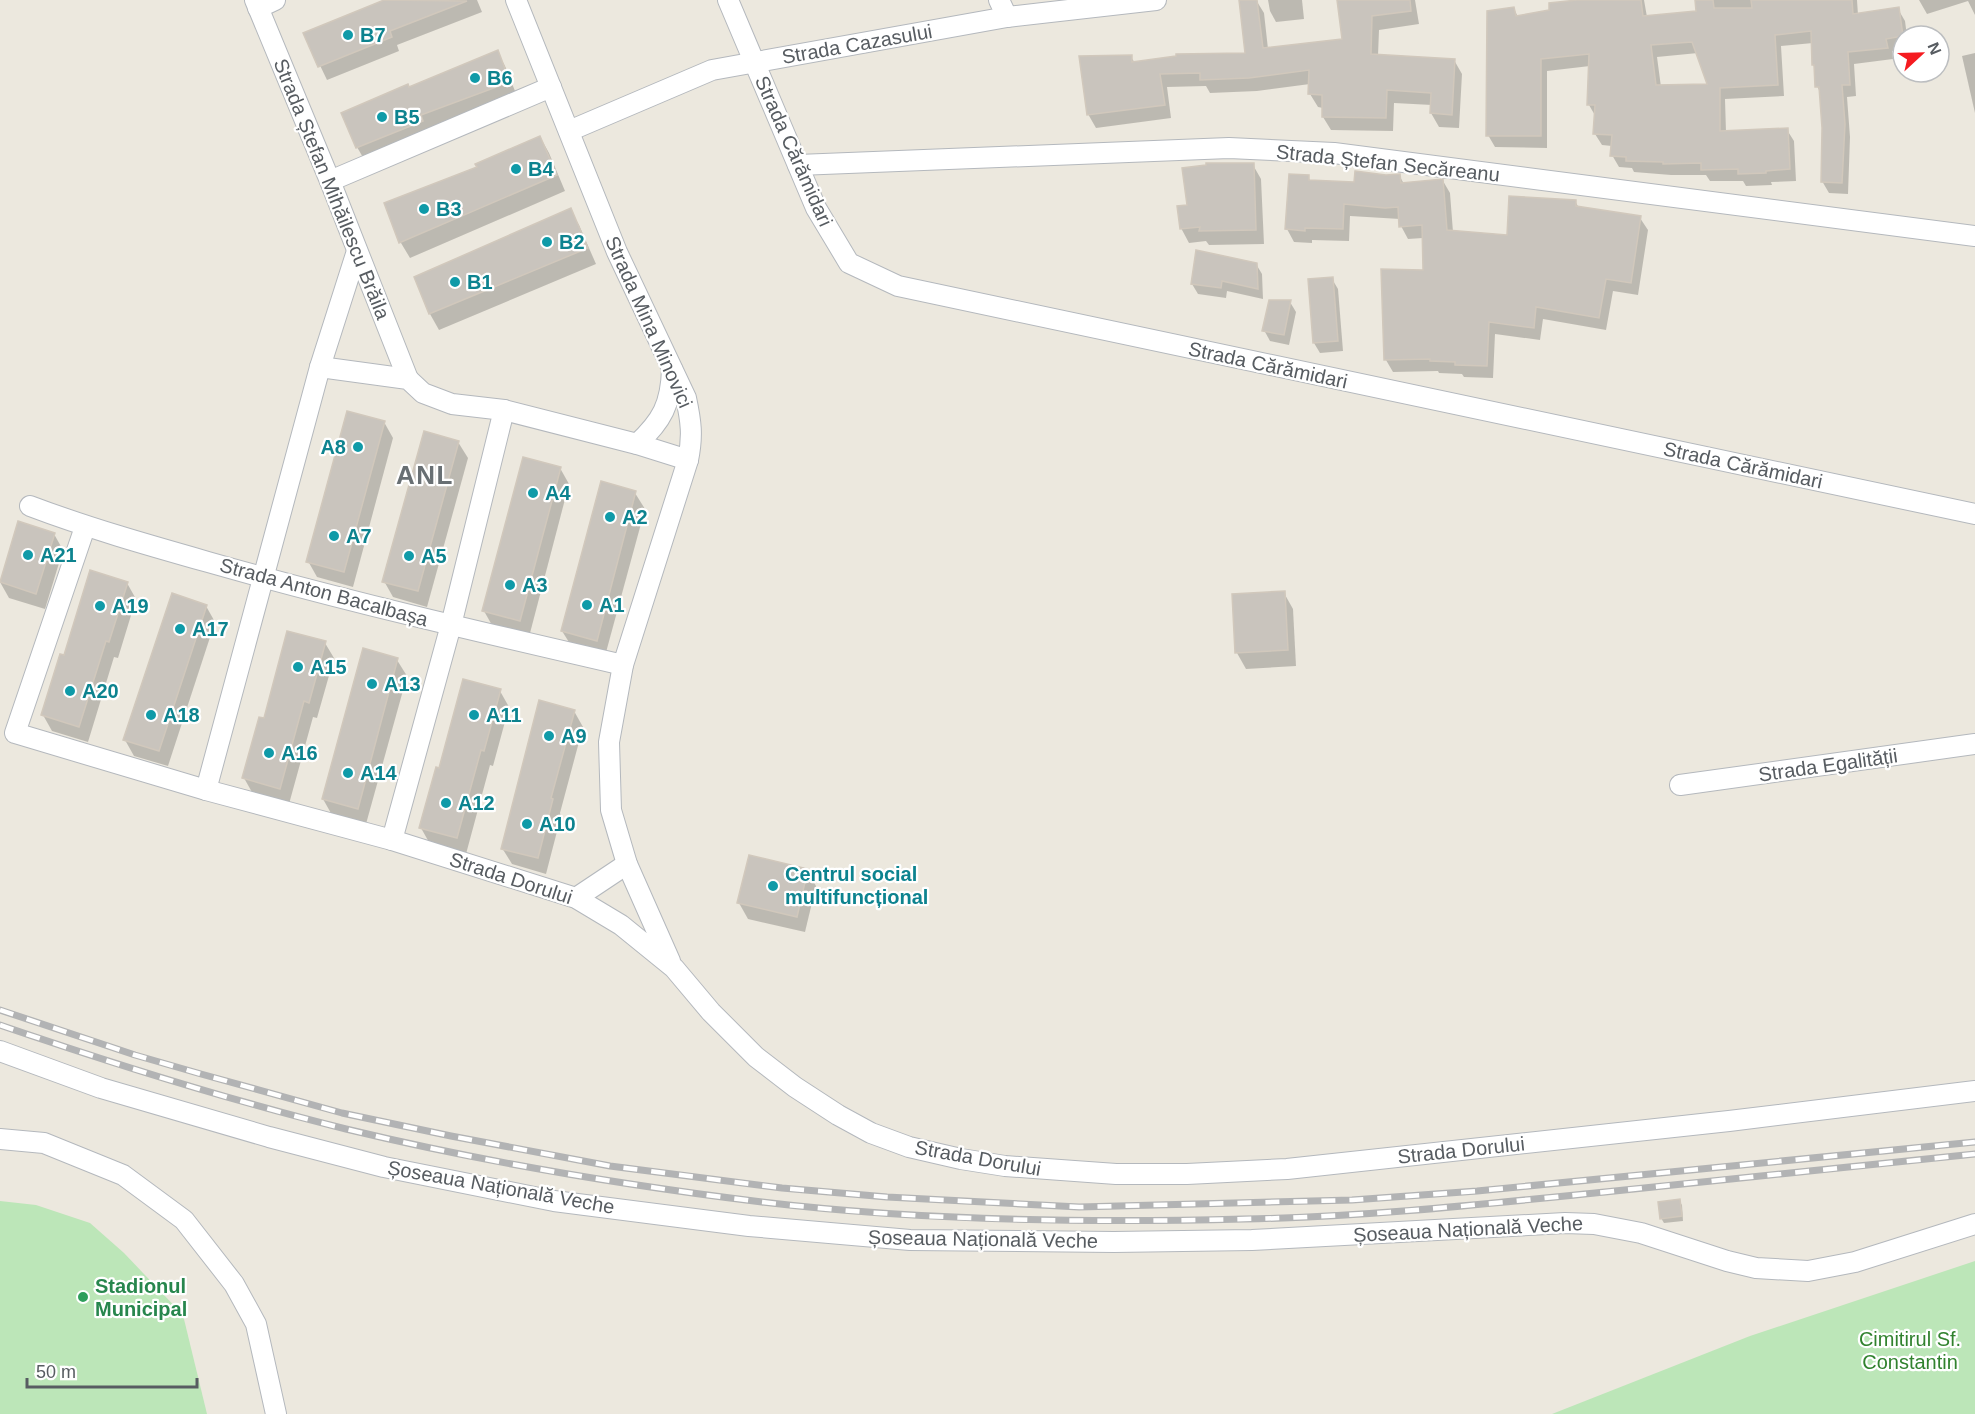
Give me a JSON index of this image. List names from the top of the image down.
{
  "streets": {
    "street": [
      "Strada Cazasului",
      "Strada Cărămidari",
      "Strada Ștefan Secăreanu",
      "Strada Ștefan Mihăilescu Brăila",
      "Strada Mina Minovici",
      "Strada Anton Bacalbașa",
      "Strada Egalității",
      "Strada Dorului",
      "Șoseaua Națională Veche"
    ]
  },
  "crossings": [
    ["Strada Cazasului", "Strada Cărămidari"],
    ["Strada Cazasului", "Strada Mina Minovici"],
    ["Strada Cărămidari", "Strada Ștefan Secăreanu"],
    ["Strada Mina Minovici", "Strada Anton Bacalbașa"],
    ["Strada Mina Minovici", "Strada Dorului"],
    ["Strada Anton Bacalbașa", "Strada Dorului"]
  ],
  "districts": ["ANL"],
  "parks": ["Cimitirul Sf. Constantin"],
  "places": [
    "B7",
    "B6",
    "B5",
    "B4",
    "B3",
    "B2",
    "B1",
    "A8",
    "A4",
    "A2",
    "A7",
    "A21",
    "A5",
    "A3",
    "A1",
    "A19",
    "A17",
    "A15",
    "A13",
    "A20",
    "A18",
    "A11",
    "A9",
    "A16",
    "A14",
    "A12",
    "A10",
    "Centrul social multifuncțional",
    "Stadionul Municipal"
  ],
  "scale_bar": "50 m",
  "north": "right"
}
